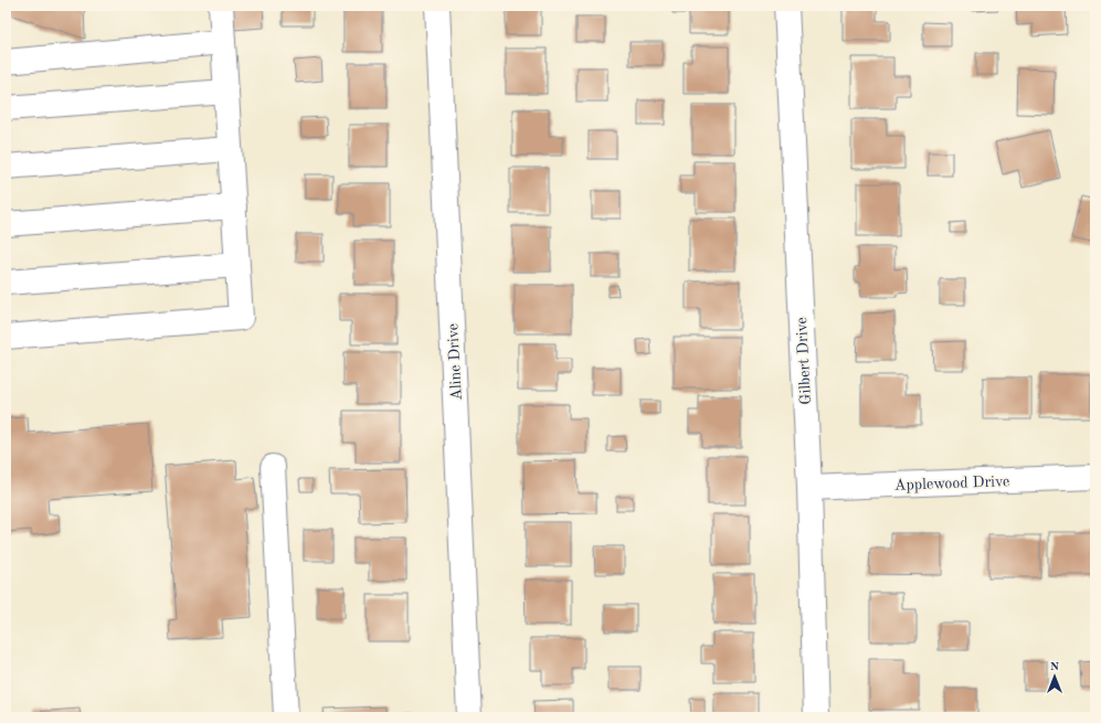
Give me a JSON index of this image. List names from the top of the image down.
{
  "streets": {
    "street": ["Gilbert Drive", "Aline Drive", "Applewood Drive"]
  },
  "crossings": [
    ["Gilbert Drive", "Applewood Drive"]
  ],
  "north": "top"
}
